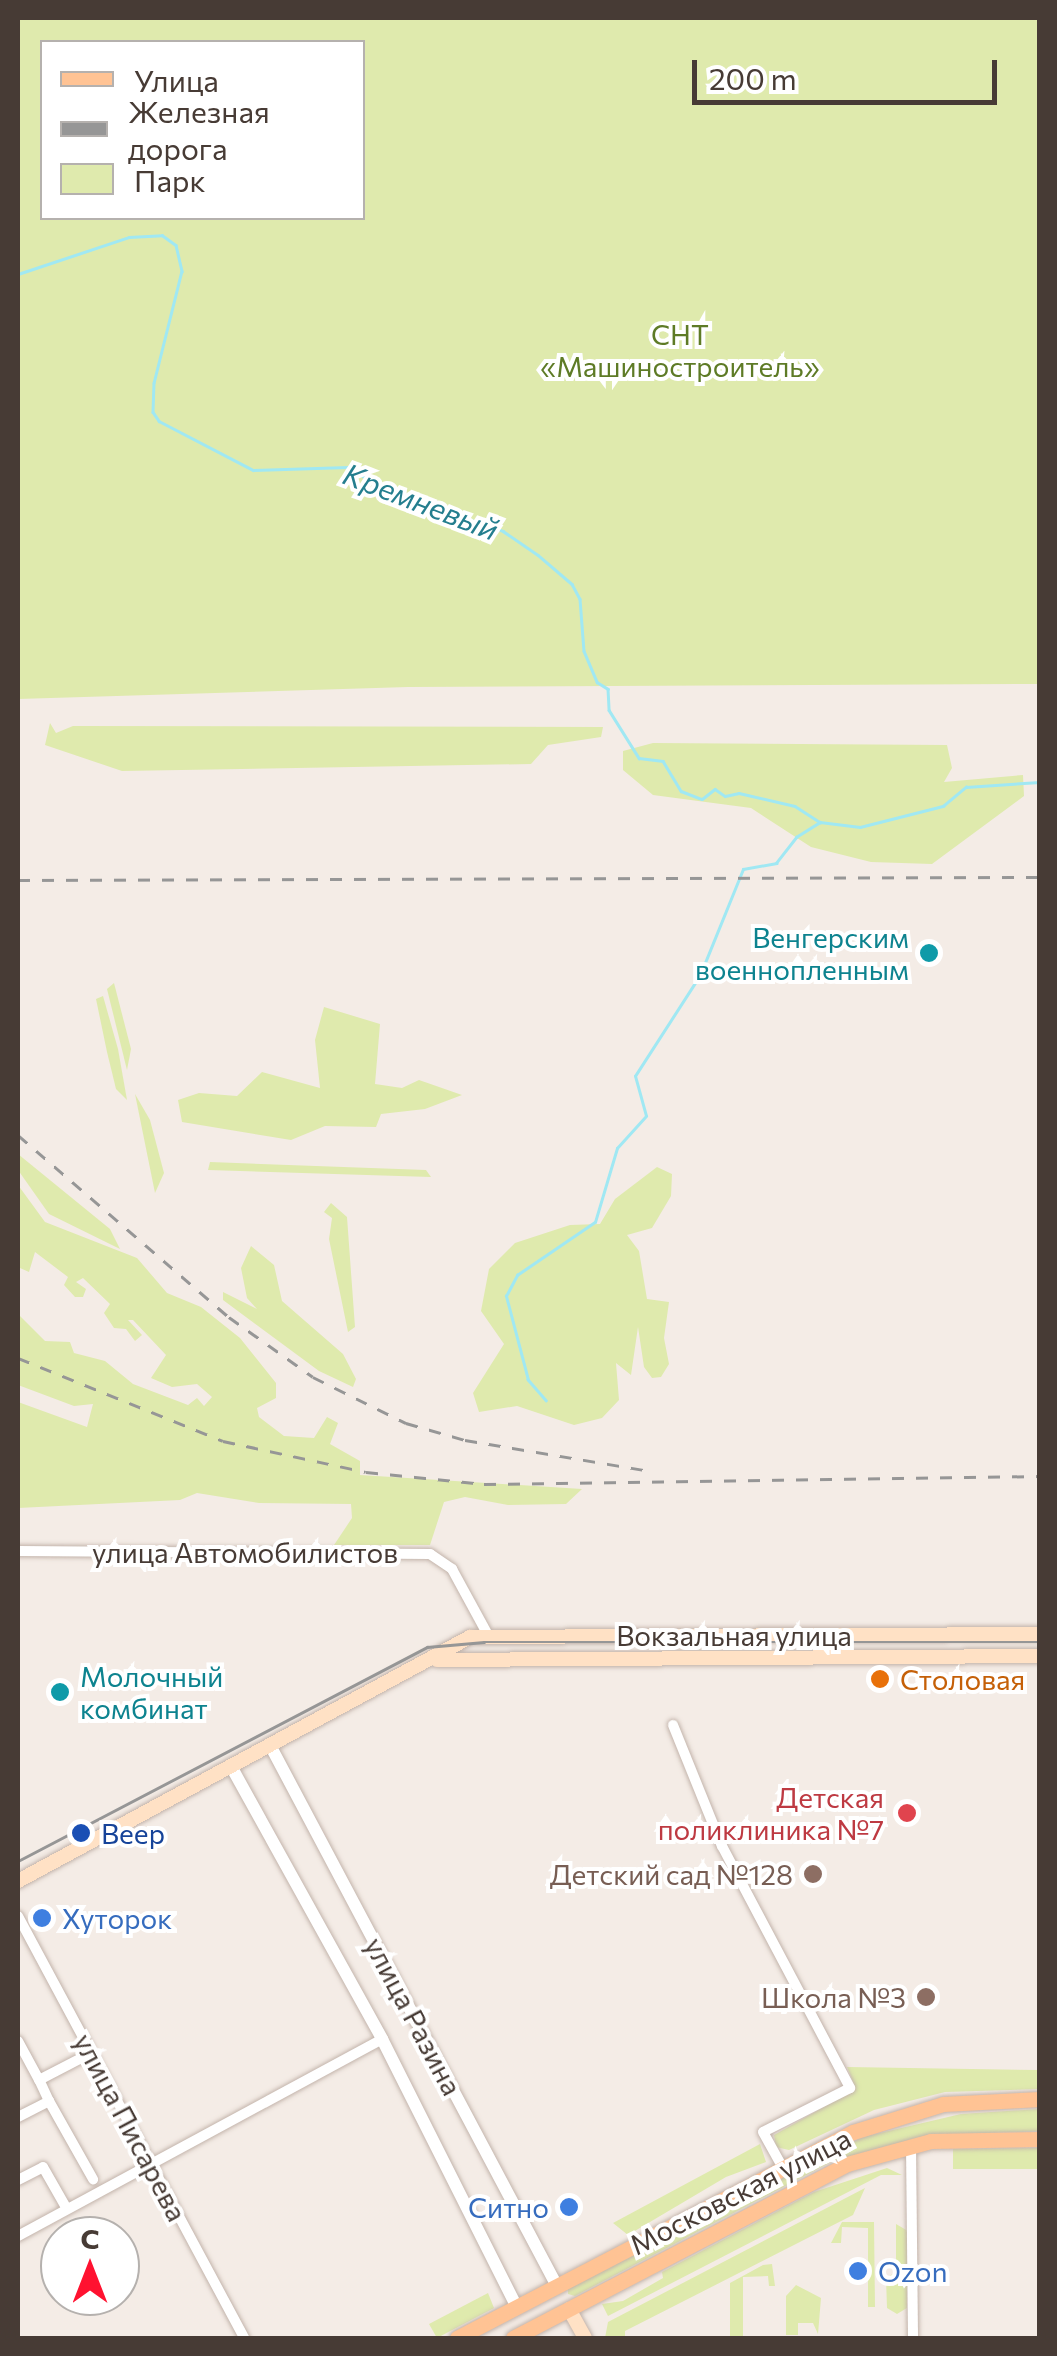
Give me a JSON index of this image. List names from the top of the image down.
{
  "streets": {
    "main road": ["Вокзальная улица", "Московская улица"],
    "street": ["улица Автомобилистов", "улица Разина", "улица Писарева"]
  },
  "crossings": [
    ["улица Автомобилистов", "Вокзальная улица"],
    ["Вокзальная улица", "улица Разина"],
    ["улица Разина", "Московская улица"]
  ],
  "water": ["Кремневый"],
  "parks": ["СНТ «Машиностроитель»"],
  "places": [
    "Венгерским военнопленным",
    "Столовая",
    "Молочный комбинат",
    "Детская поликлиника №7",
    "Веер",
    "Детский сад №128",
    "Хуторок",
    "Школа №3",
    "Ситно",
    "Ozon"
  ],
  "legend": ["Улица", "Железная дорога", "Парк"],
  "scale_bar": "200 m",
  "north": "top"
}
